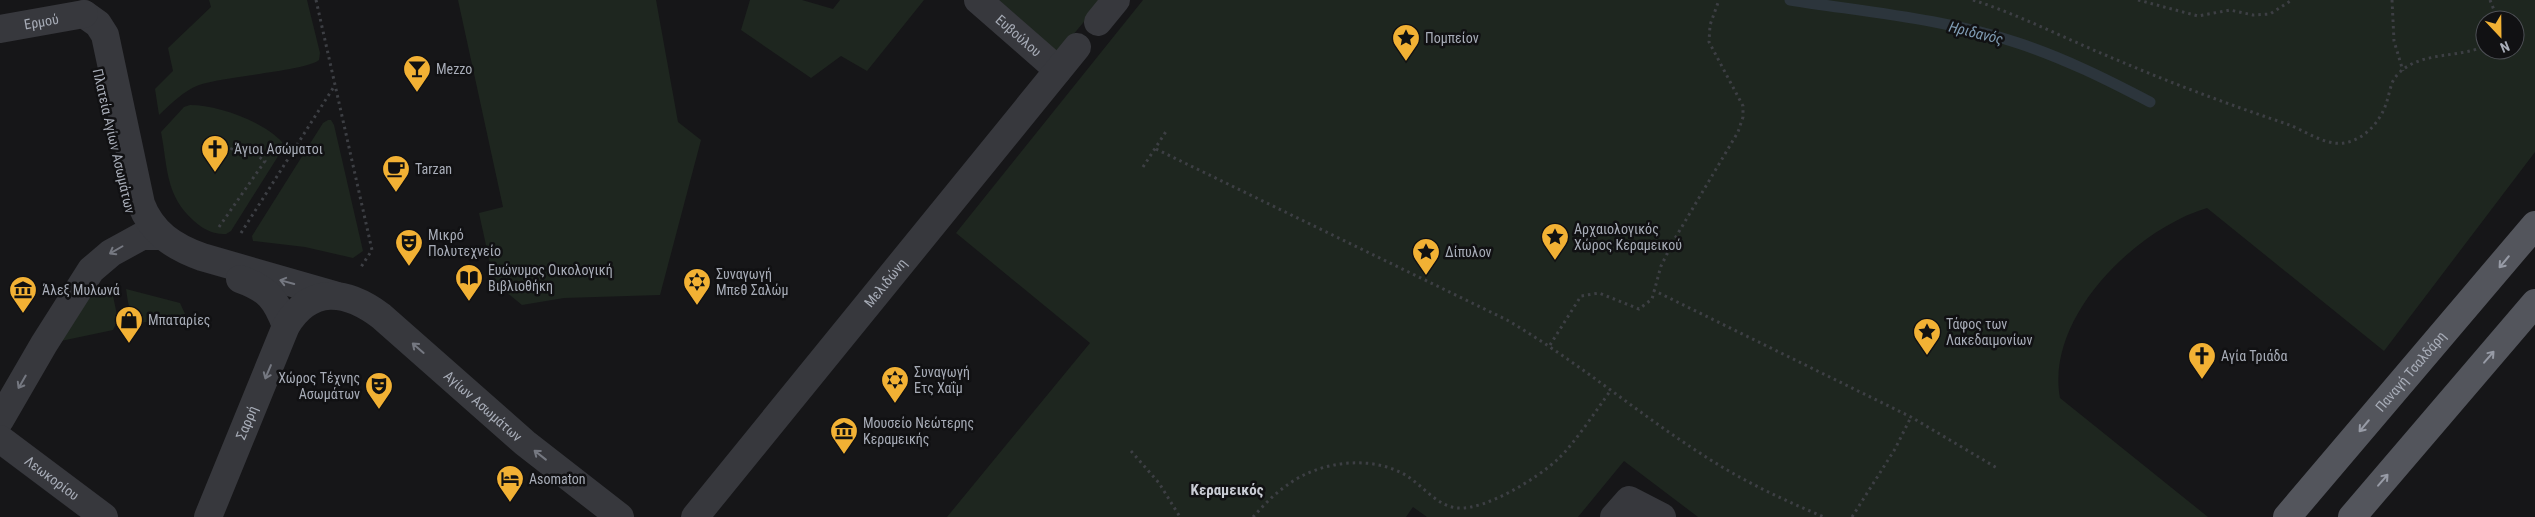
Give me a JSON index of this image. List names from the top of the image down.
{
  "streets": {
    "main road": ["Παναγή Τσαλδάρη"],
    "street": [
      "Ερμού",
      "Ευβούλου",
      "Πλατεία Αγίων Ασωμάτων",
      "Μελιδώνη",
      "Αγίων Ασωμάτων",
      "Σαρρή",
      "Λεωκορίου"
    ]
  },
  "crossings": [
    ["Ερμού", "Πλατεία Αγίων Ασωμάτων"],
    ["Ευβούλου", "Μελιδώνη"],
    ["Πλατεία Αγίων Ασωμάτων", "Αγίων Ασωμάτων"],
    ["Πλατεία Αγίων Ασωμάτων", "Σαρρή"]
  ],
  "one_way": ["Αγίων Ασωμάτων"],
  "districts": ["Κεραμεικός"],
  "water": ["Ηριδανός"],
  "places": {
    "place": [
      "Πομπείον",
      "Αρχαιολογικός Χώρος Κεραμεικού",
      "Δίπυλον",
      "Τάφος των Λακεδαιμονίων"
    ],
    "bar": ["Mezzo"],
    "church": ["Άγιοι Ασώματοι", "Αγία Τριάδα"],
    "cafe": ["Tarzan"],
    "theatre": ["Μικρό Πολυτεχνείο", "Χώρος Τέχνης Ασωμάτων"],
    "library": ["Ευώνυμος Οικολογική Βιβλιοθήκη"],
    "synagogue": ["Συναγωγή Μπεθ Σαλώμ", "Συναγωγή Ετς Χαΐμ"],
    "museum": ["Άλεξ Μυλωνά", "Μουσείο Νεώτερης Κεραμεικής"],
    "shop": ["Μπαταρίες"],
    "hotel": ["Asomaton"]
  },
  "north": "bottom"
}
